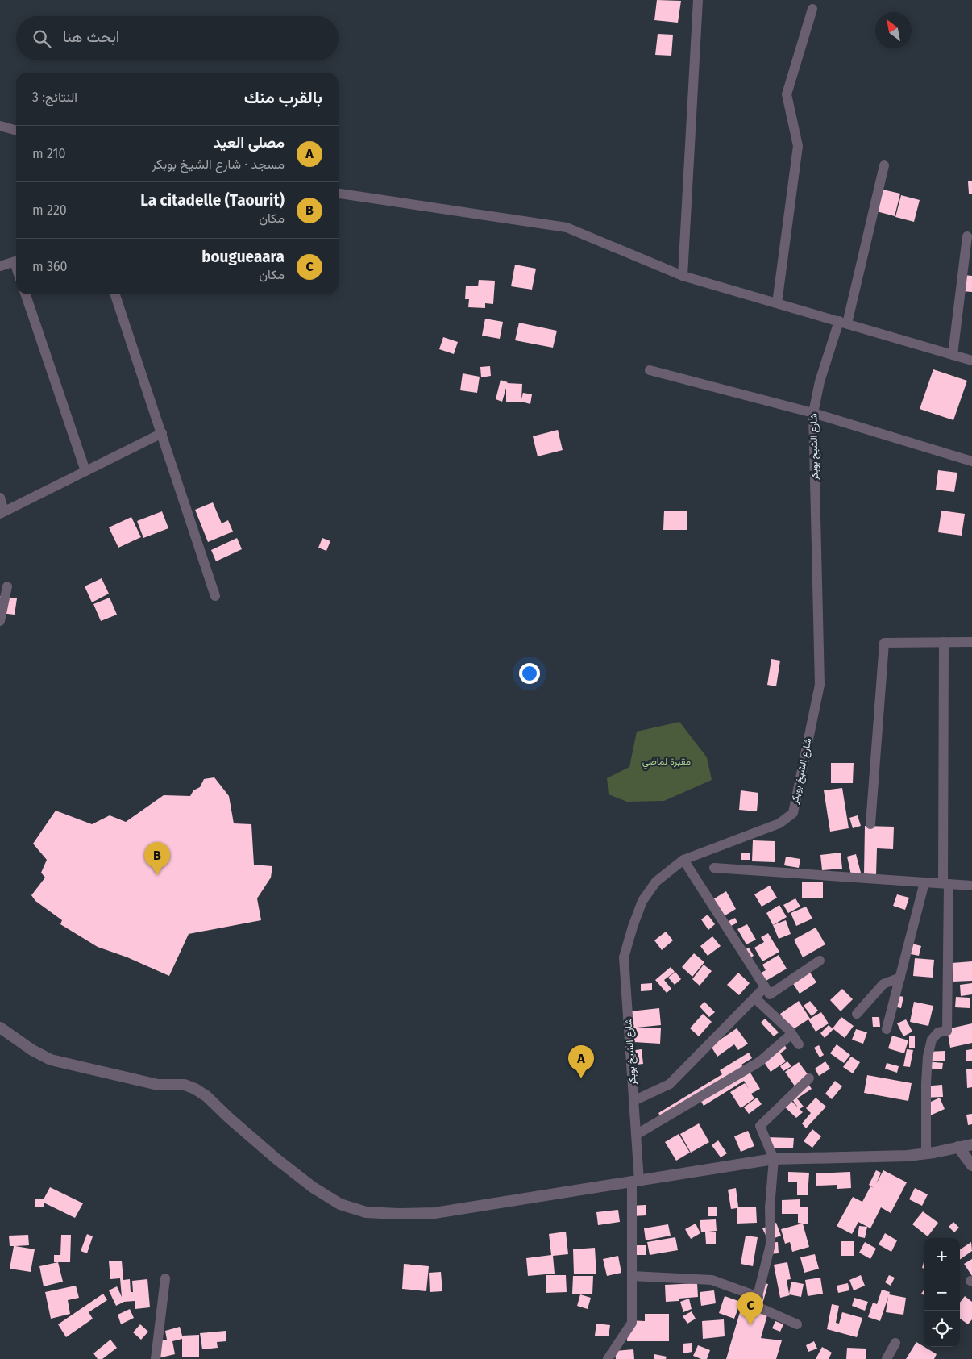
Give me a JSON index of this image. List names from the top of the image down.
{
  "streets": {
    "street": ["شارع الشيخ بوبكر"]
  },
  "parks": ["مقبرة لماضي"],
  "north": "top left",
  "page": {
    "search": "ابحث هنا",
    "heading": ["بالقرب منك", "النتائج: 3"],
    "list": [
      {
        "mark": "A",
        "name": "مصلى العيد",
        "note": "مسجد · شارع الشيخ بوبكر",
        "value": "210 m"
      },
      {
        "mark": "B",
        "name": "La citadelle (Taourit)",
        "note": "مكان",
        "value": "220 m"
      },
      {
        "mark": "C",
        "name": "bougueaara",
        "note": "مكان",
        "value": "360 m"
      }
    ],
    "pins": ["B", "A", "C"],
    "map_buttons": ["+", "−"]
  }
}
